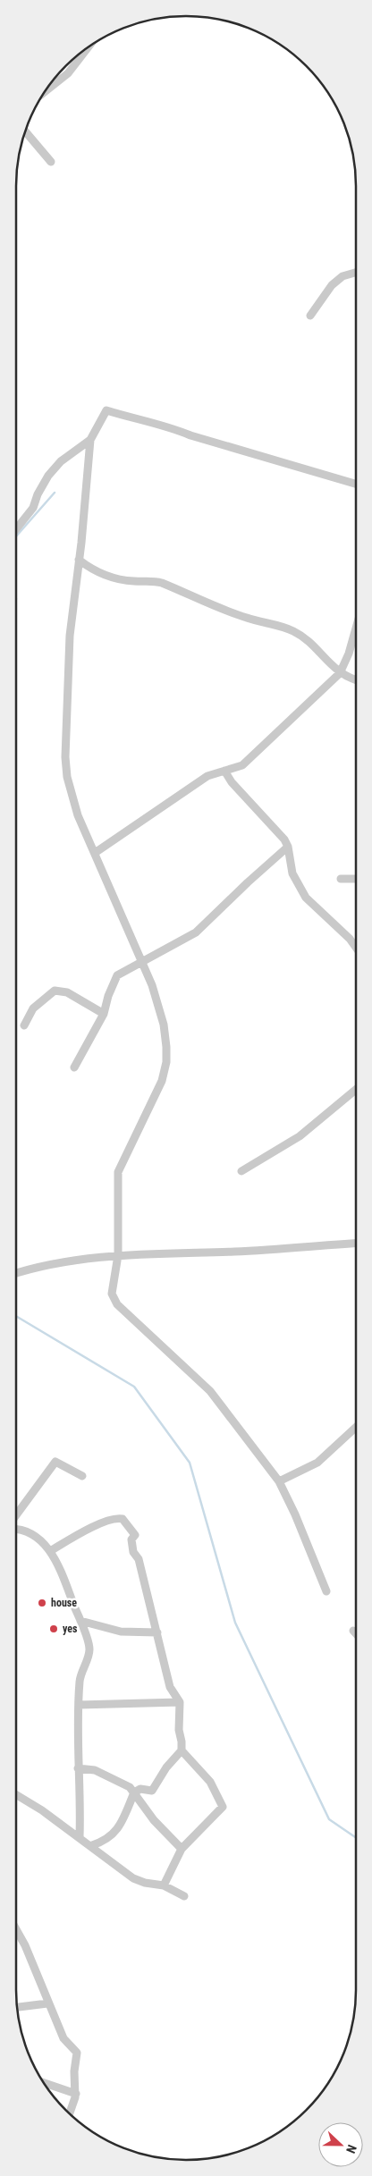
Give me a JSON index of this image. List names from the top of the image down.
{
  "places": ["house", "yes"],
  "north": "right"
}
